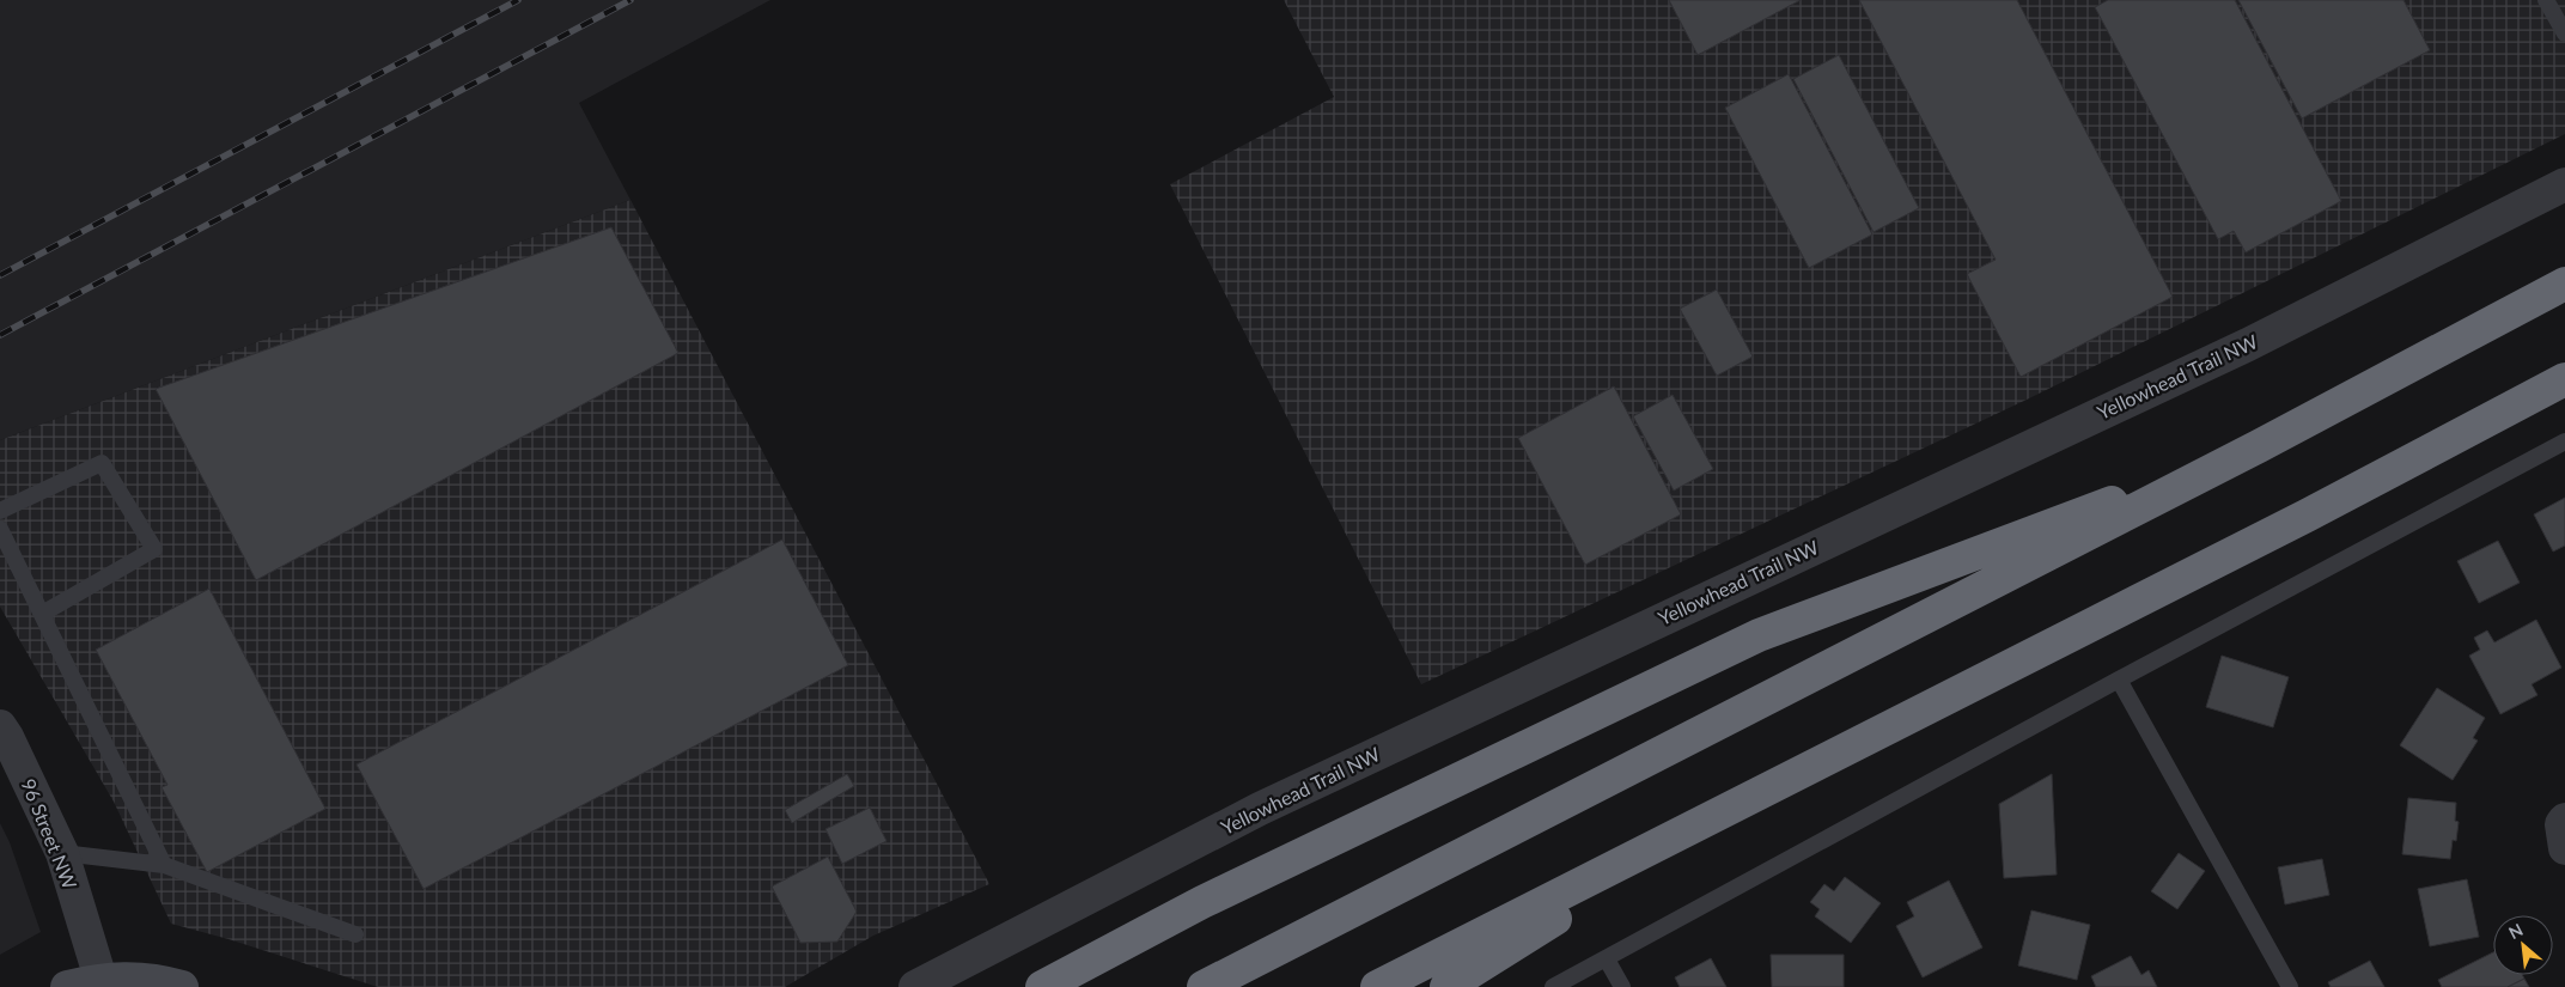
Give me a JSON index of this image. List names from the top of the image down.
{
  "streets": {
    "street": ["Yellowhead Trail NW", "96 Street NW"]
  },
  "north": "top left"
}
